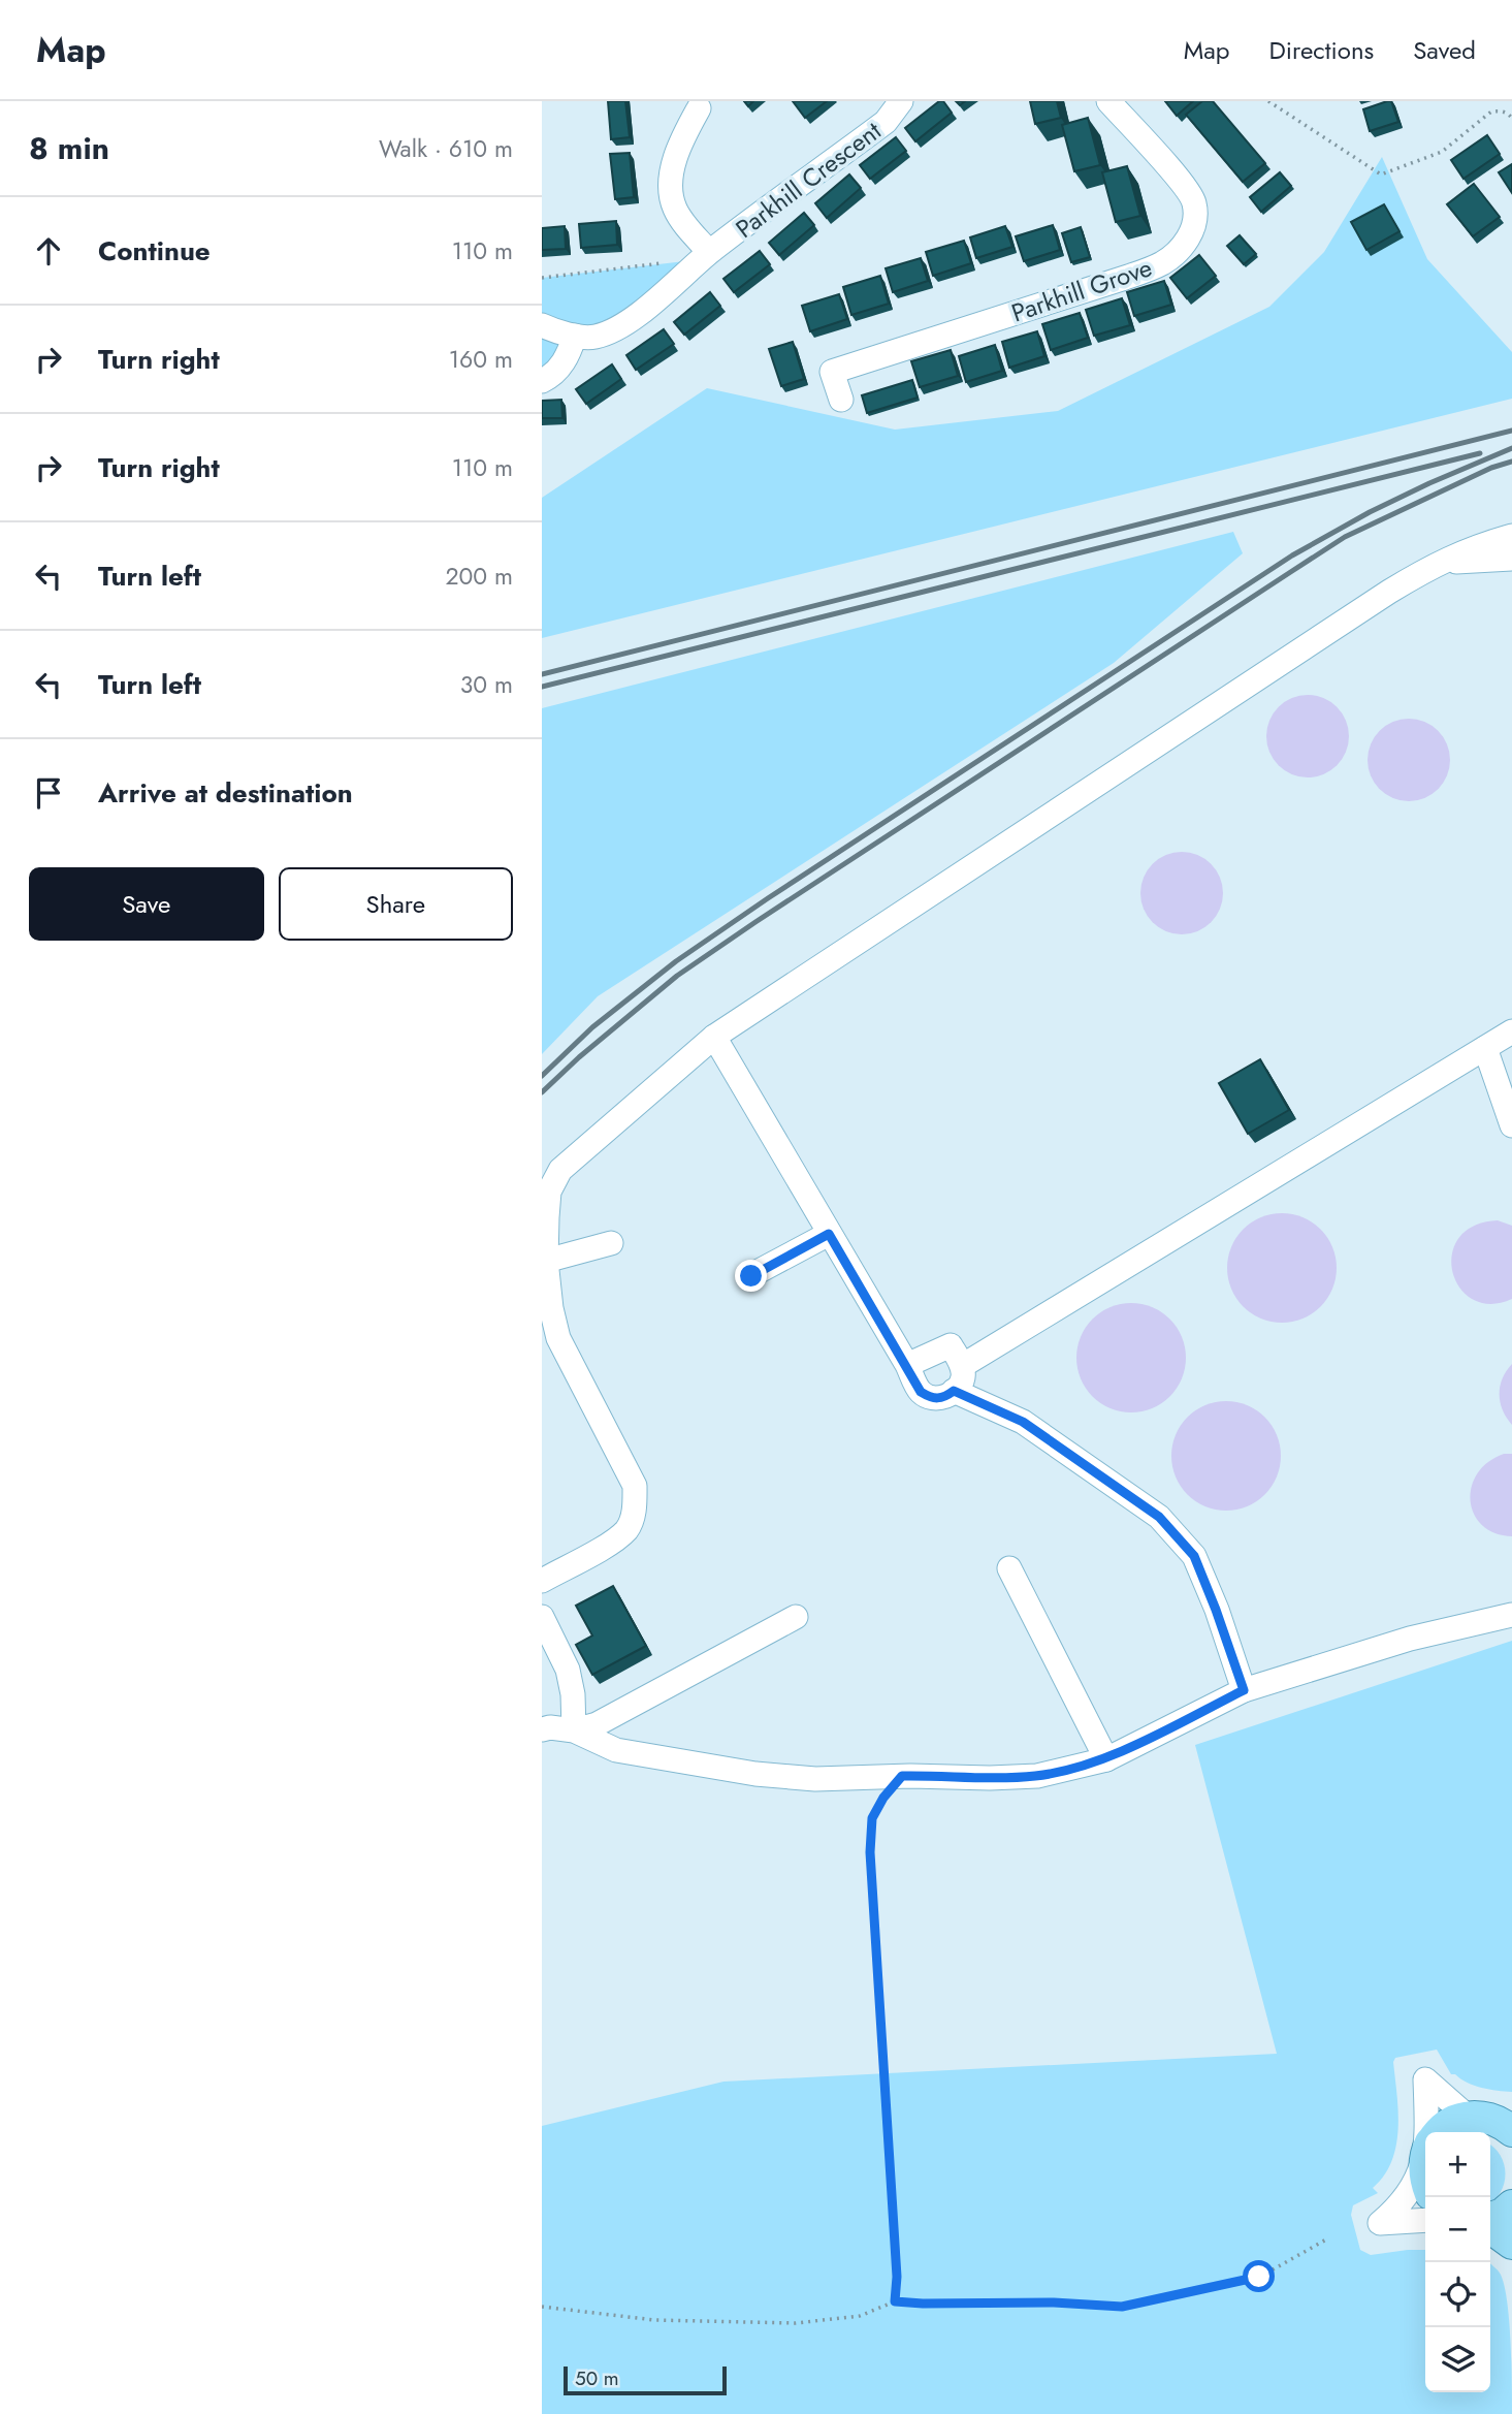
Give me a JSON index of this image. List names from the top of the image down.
{
  "streets": {
    "street": ["Parkhill Crescent", "Parkhill Grove"]
  },
  "scale_bar": "50 m",
  "page": {
    "header": "Map",
    "nav": ["Map", "Directions", "Saved"],
    "heading": ["8 min", "Walk · 610 m"],
    "list": [
      ["Continue", "110 m"],
      ["Turn right", "160 m"],
      ["Turn right", "110 m"],
      ["Turn left", "200 m"],
      ["Turn left", "30 m"],
      "Arrive at destination"
    ],
    "buttons": ["Save", "Share"],
    "map_buttons": ["+", "−"],
    "scale": "50 m"
  }
}
